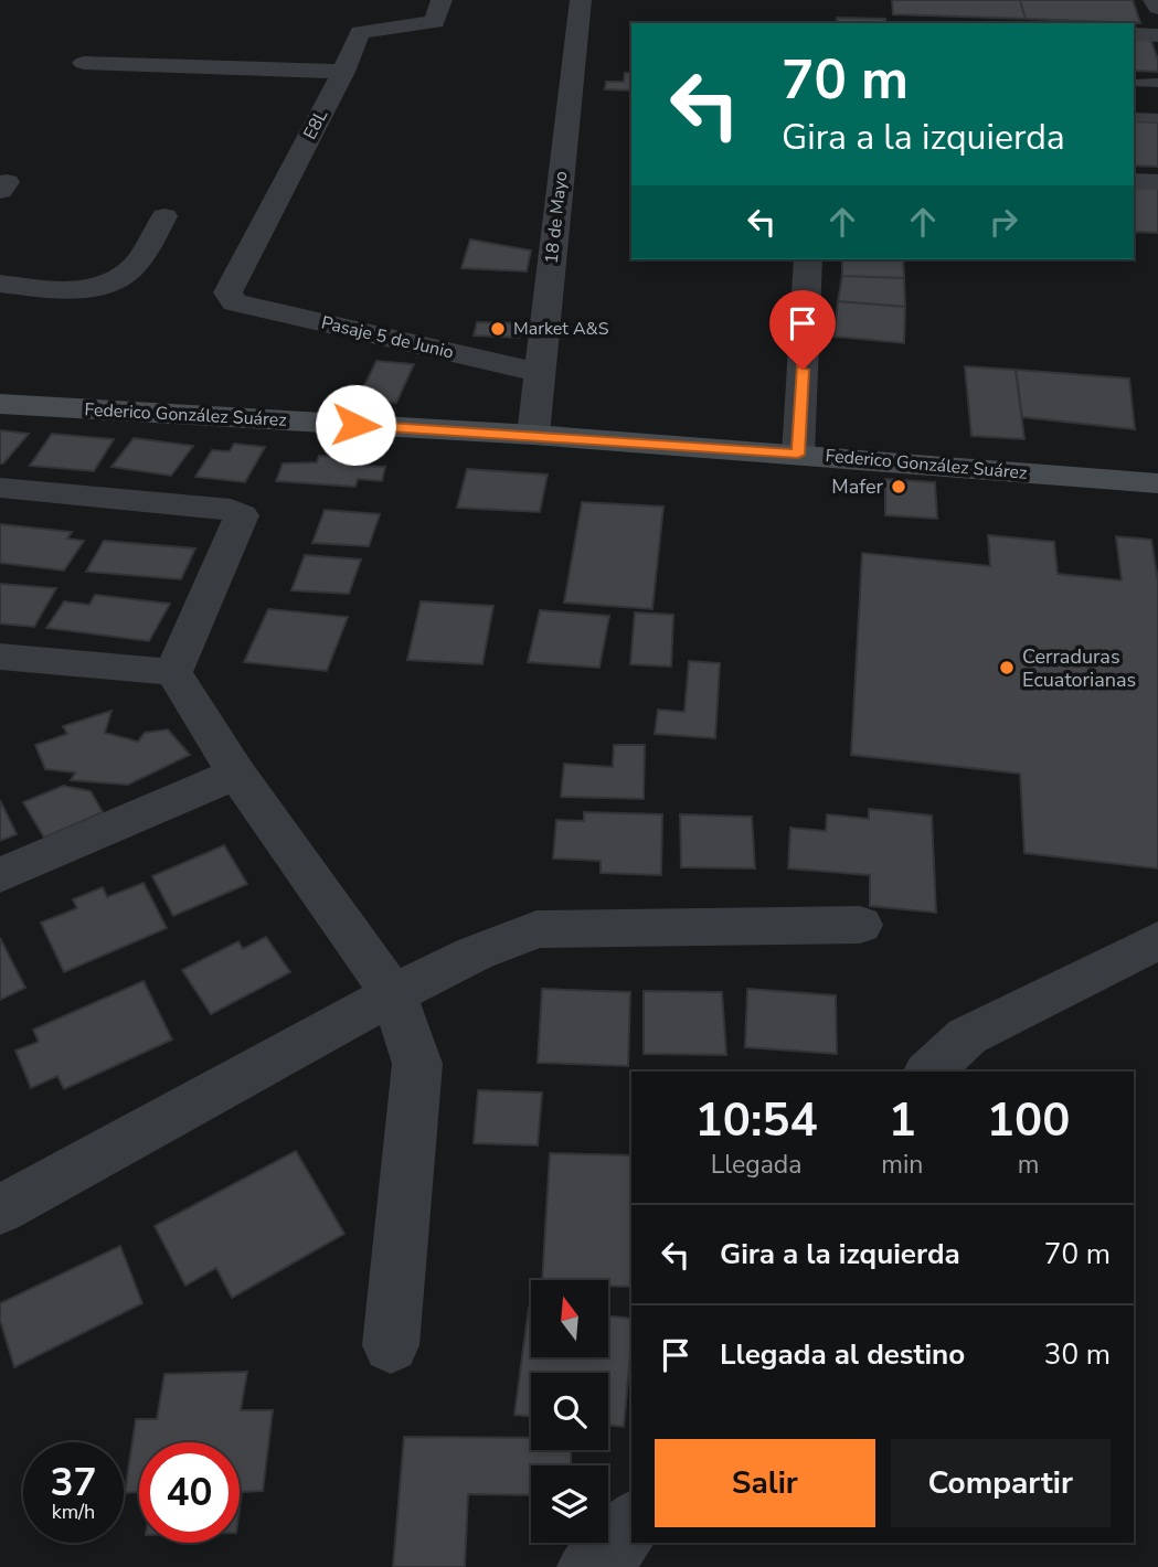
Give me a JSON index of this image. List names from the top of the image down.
{
  "streets": {
    "street": [
      "E8L",
      "18 de Mayo",
      "Pasaje 5 de Junio",
      "Federico González Suárez"
    ]
  },
  "crossings": [
    ["E8L", "Pasaje 5 de Junio"],
    ["18 de Mayo", "Pasaje 5 de Junio"],
    ["18 de Mayo", "Federico González Suárez"]
  ],
  "places": ["Market A&S", "Mafer", "Cerraduras Ecuatorianas"],
  "north": "top",
  "page": {
    "turn": ["70 m", "Gira a la izquierda"],
    "eta": [
      "10:54",
      "Llegada",
      "1",
      "min",
      "100",
      "m"
    ],
    "list": [
      {
        "name": "Gira a la izquierda",
        "value": "70 m"
      },
      {
        "name": "Llegada al destino",
        "value": "30 m"
      }
    ],
    "buttons": ["Salir", "Compartir"],
    "speed": "37 km/h",
    "limit": "40"
  }
}
